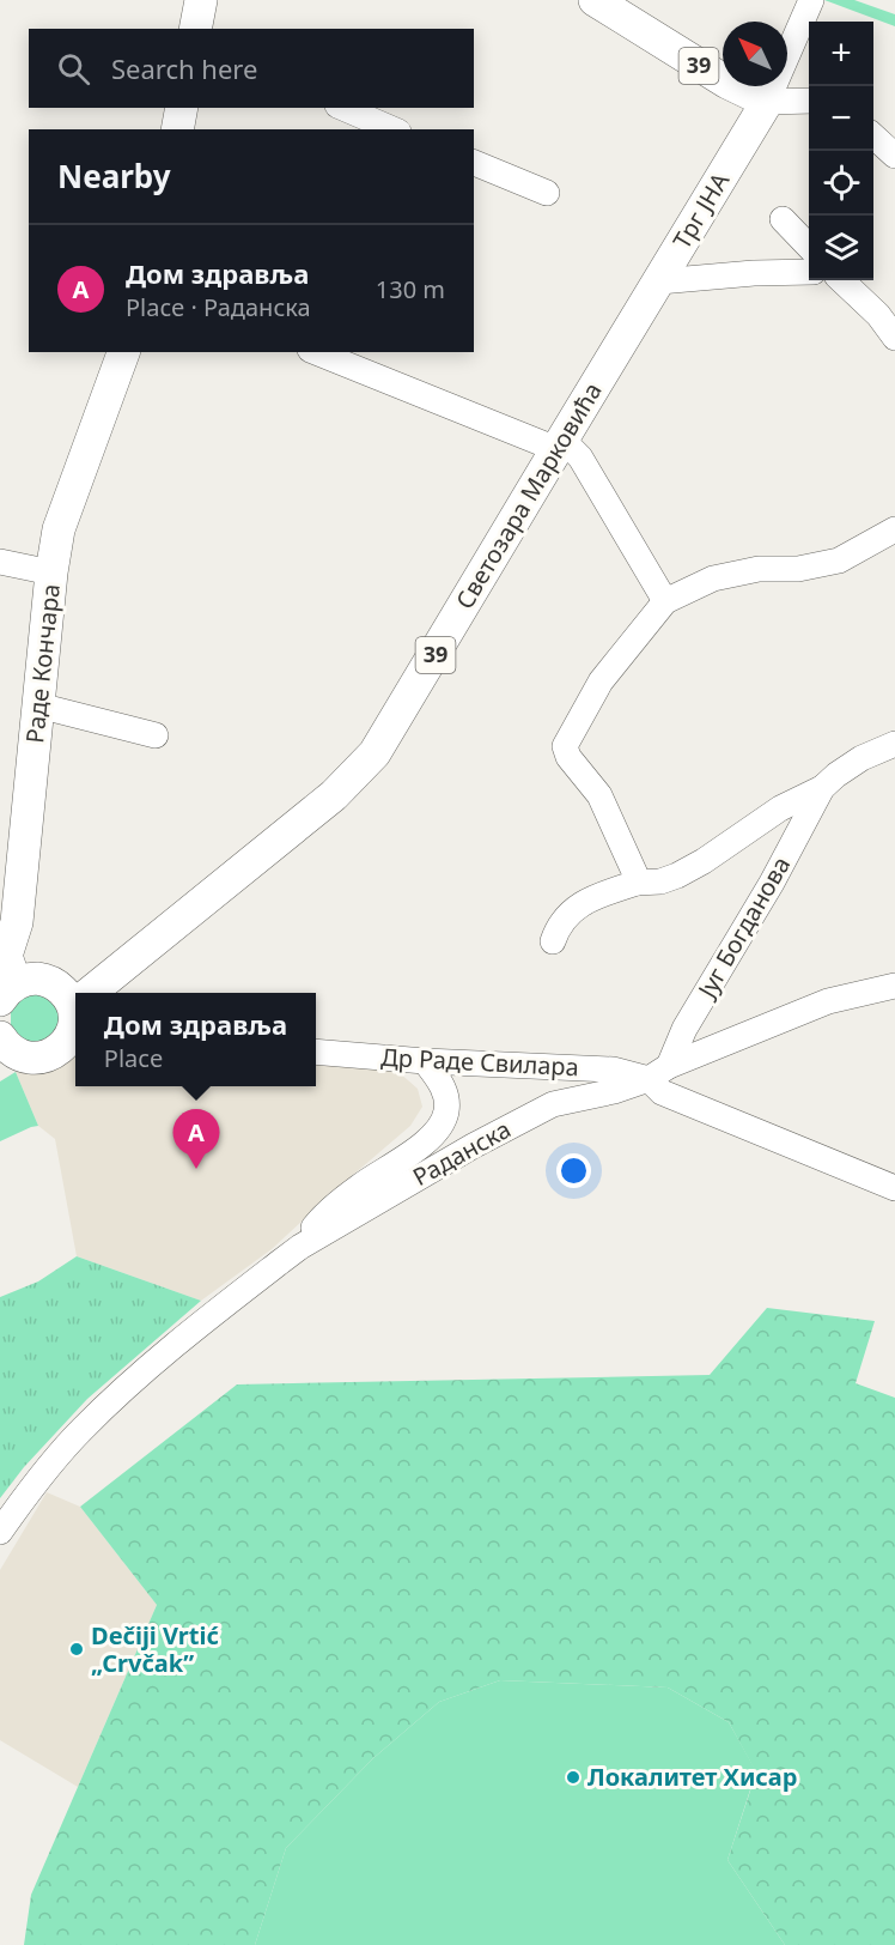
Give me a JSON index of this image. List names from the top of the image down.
{
  "streets": {
    "main road": [
      "39",
      "Трг ЈНА",
      "Светозара Марковића",
      "Раде Кончара"
    ],
    "street": ["Југ Богданова", "Др Раде Свилара", "Раданска"]
  },
  "crossings": [
    ["39", "Трг ЈНА"],
    ["Трг ЈНА", "Светозара Марковића"],
    ["Југ Богданова", "Др Раде Свилара"],
    ["Југ Богданова", "Раданска"],
    ["Др Раде Свилара", "Раданска"]
  ],
  "places": ["Dečiji Vrtić „Crvčak”", "Локалитет Хисар"],
  "north": "top left",
  "page": {
    "map_buttons": ["+", "−"],
    "search": "Search here",
    "heading": "Nearby",
    "list": [
      {
        "mark": "A",
        "name": "Дом здравља",
        "note": "Place · Раданска",
        "value": "130 m"
      }
    ],
    "popup": ["Дом здравља", "Place"],
    "pins": "A"
  }
}
